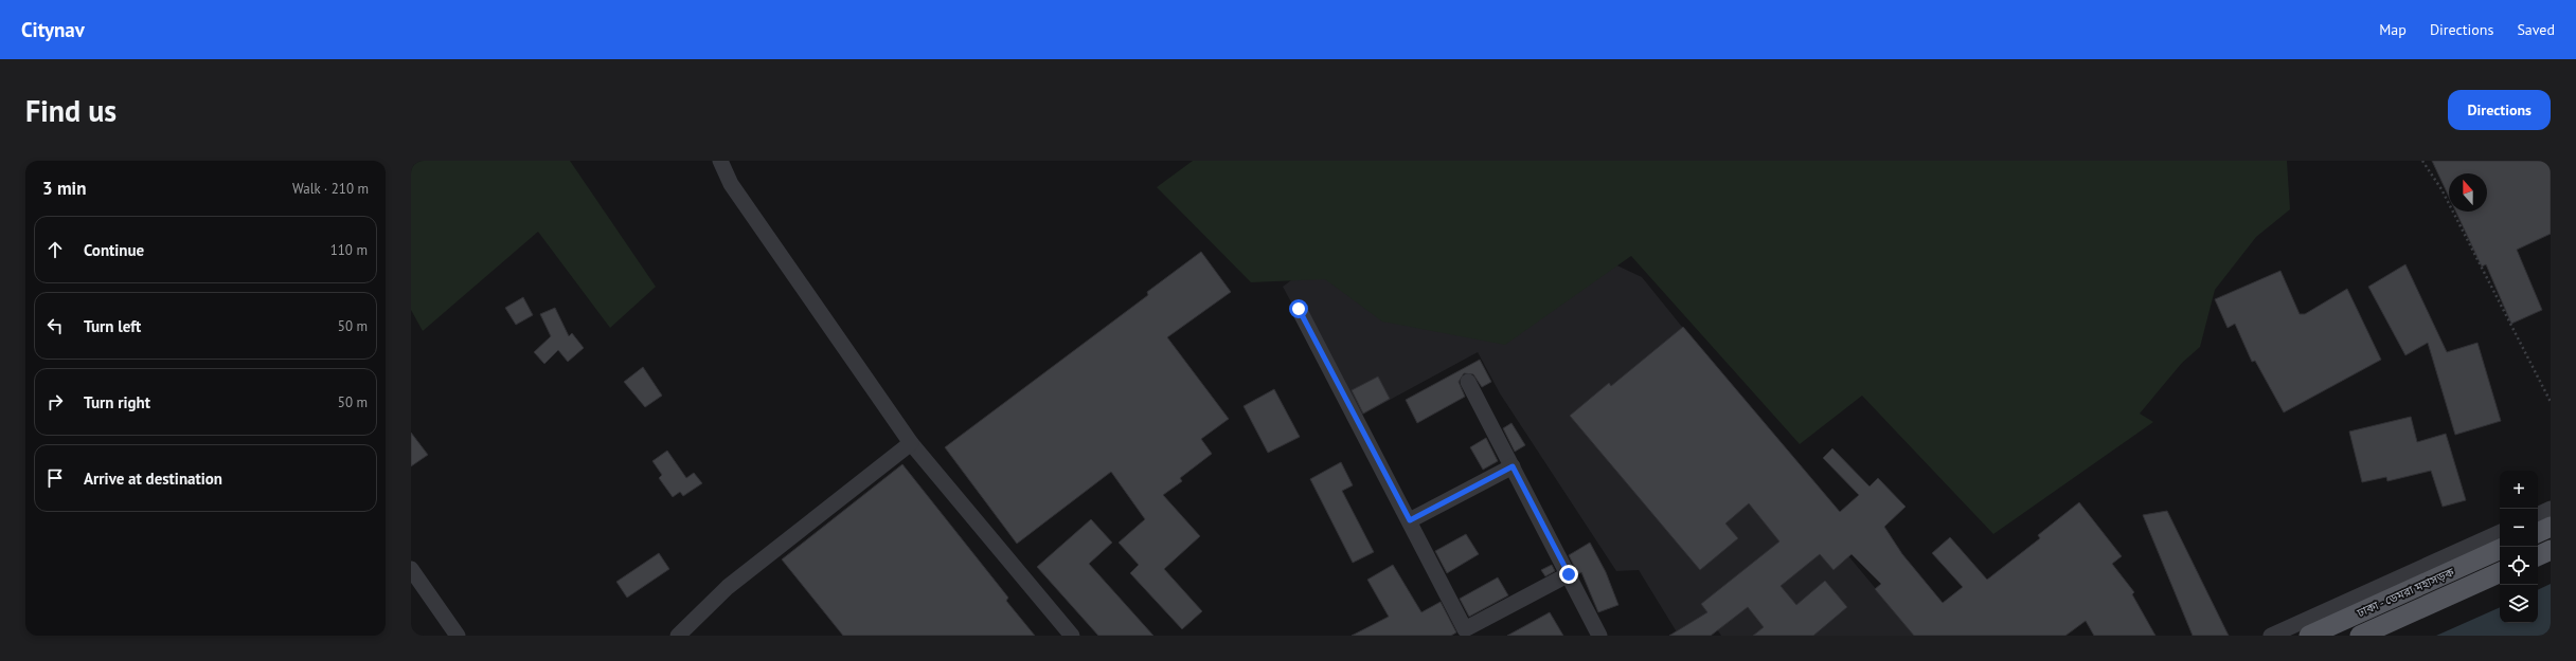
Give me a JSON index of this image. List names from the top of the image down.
{
  "streets": {
    "main road": ["ঢাকা - ডেমরা মহাসড়ক"]
  },
  "north": "top",
  "page": {
    "header": "Citynav",
    "nav": ["Map", "Directions", "Saved"],
    "buttons": "Directions",
    "title": "Find us",
    "heading": ["3 min", "Walk · 210 m"],
    "list": [
      ["Continue", "110 m"],
      ["Turn left", "50 m"],
      ["Turn right", "50 m"],
      "Arrive at destination"
    ],
    "map_buttons": ["+", "−"]
  }
}
